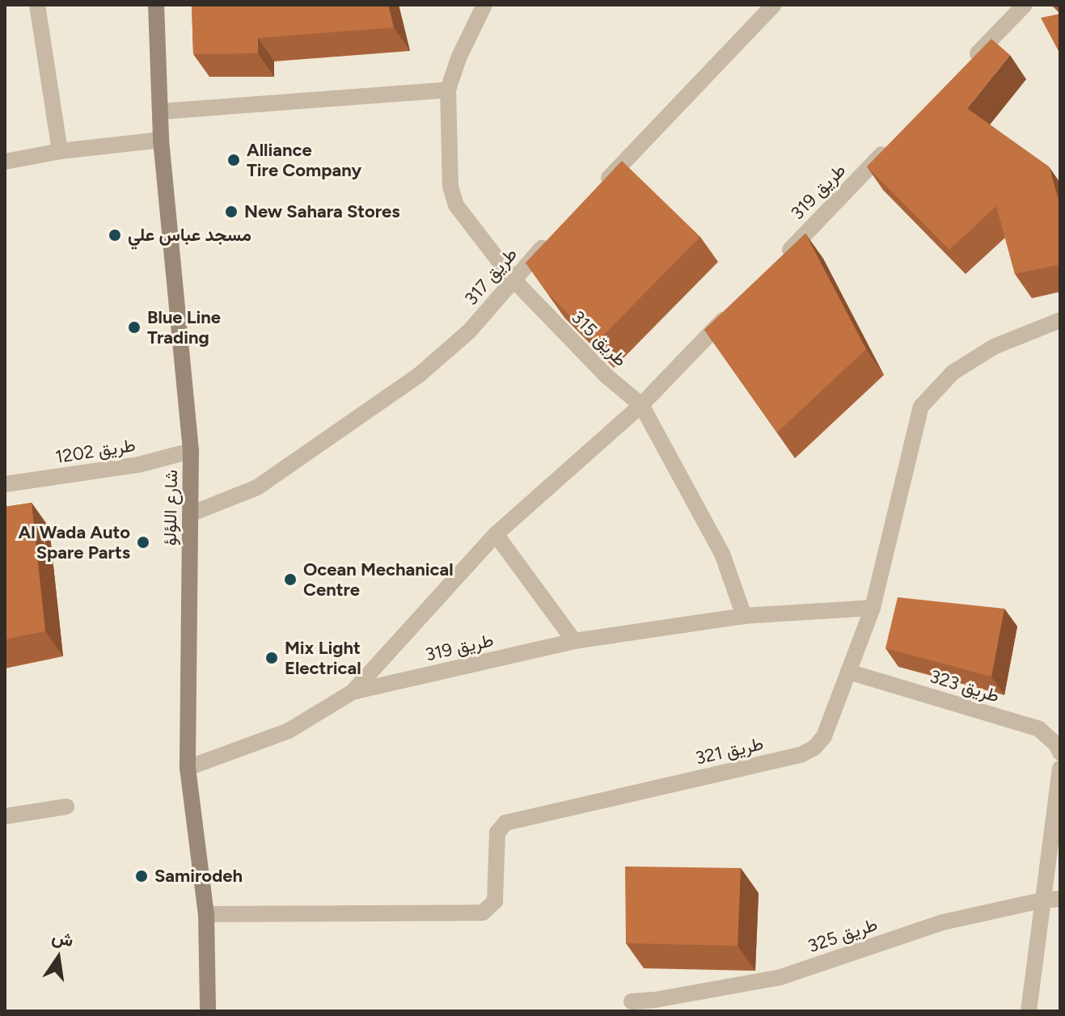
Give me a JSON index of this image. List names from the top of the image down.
{
  "streets": {
    "street": [
      "طريق 319",
      "طريق 317",
      "طريق 315",
      "طريق 1202",
      "شارع اللؤلؤ",
      "طريق 323",
      "طريق 321",
      "طريق 325"
    ]
  },
  "crossings": [
    ["طريق 319", "طريق 315"],
    ["طريق 319", "شارع اللؤلؤ"],
    ["طريق 319", "طريق 321"],
    ["طريق 317", "طريق 315"],
    ["طريق 317", "شارع اللؤلؤ"],
    ["طريق 1202", "شارع اللؤلؤ"],
    ["شارع اللؤلؤ", "طريق 321"],
    ["طريق 323", "طريق 321"]
  ],
  "places": [
    "Alliance Tire Company",
    "New Sahara Stores",
    "مسجد عباس علي",
    "Blue Line Trading",
    "Al Wada Auto Spare Parts",
    "Ocean Mechanical Centre",
    "Mix Light Electrical",
    "Samirodeh"
  ],
  "north": "top"
}
